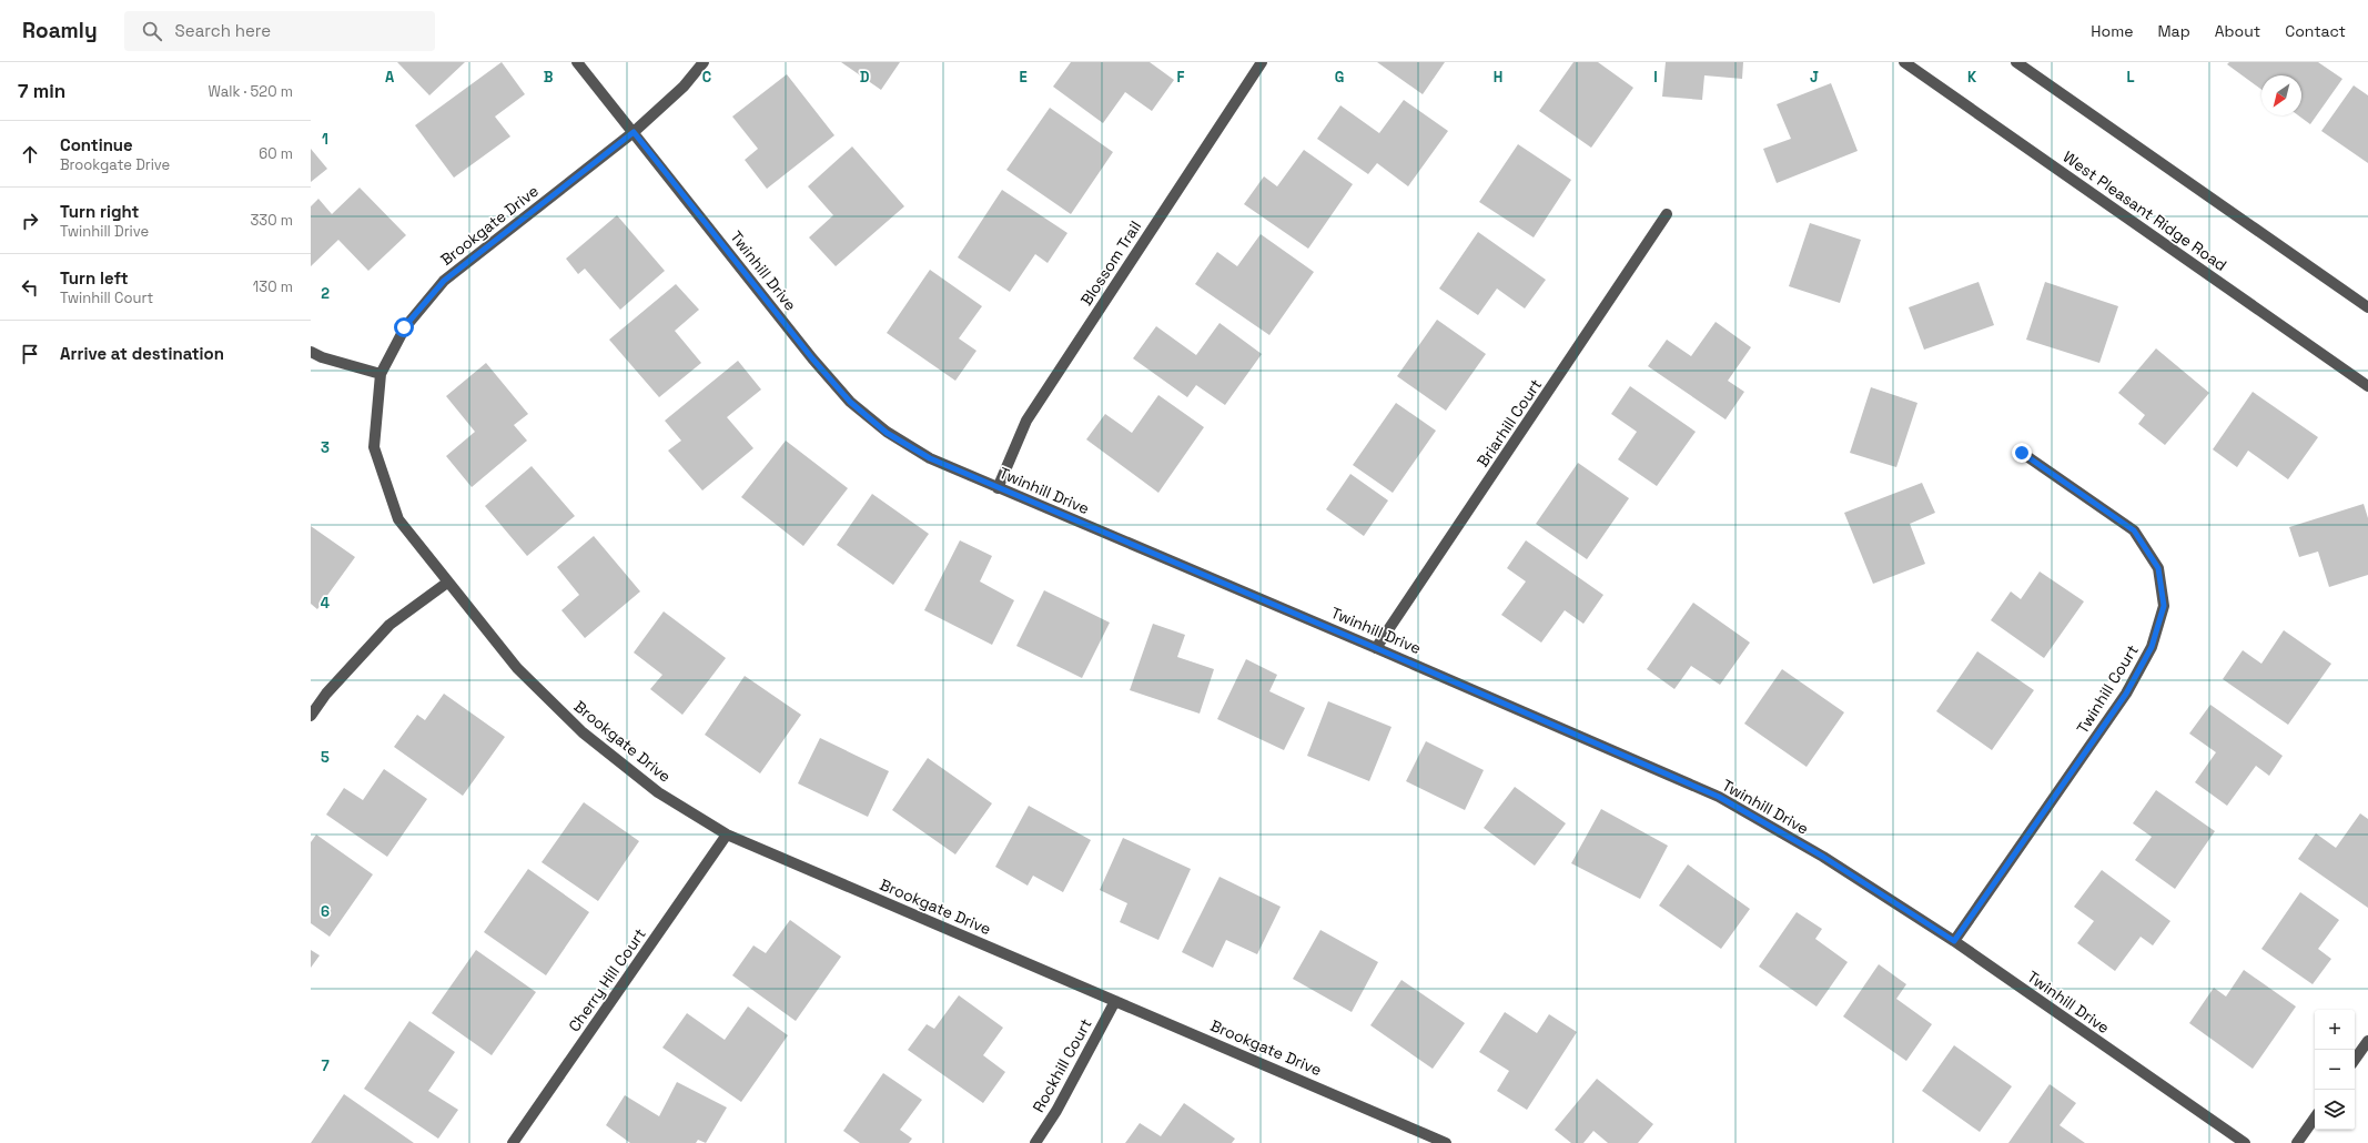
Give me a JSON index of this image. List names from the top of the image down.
{
  "streets": {
    "street": [
      "West Pleasant Ridge Road",
      "Brookgate Drive",
      "Blossom Trail",
      "Twinhill Drive",
      "Briarhill Court",
      "Twinhill Court",
      "Cherry Hill Court",
      "Rockhill Court"
    ]
  },
  "crossings": [
    ["Brookgate Drive", "Twinhill Drive"],
    ["Brookgate Drive", "Cherry Hill Court"],
    ["Brookgate Drive", "Rockhill Court"],
    ["Blossom Trail", "Twinhill Drive"],
    ["Twinhill Drive", "Briarhill Court"],
    ["Twinhill Drive", "Twinhill Court"]
  ],
  "north": "bottom left",
  "page": {
    "header": "Roamly",
    "search": "Search here",
    "nav": [
      "Home",
      "Map",
      "About",
      "Contact"
    ],
    "heading": ["7 min", "Walk · 520 m"],
    "list": [
      ["Continue", "Brookgate Drive", "60 m"],
      ["Turn right", "Twinhill Drive", "330 m"],
      ["Turn left", "Twinhill Court", "130 m"],
      "Arrive at destination"
    ],
    "map_buttons": ["+", "−"]
  },
  "grid": {
    "columns": [
      "A",
      "B",
      "C",
      "D",
      "E",
      "F",
      "G",
      "H",
      "I",
      "J",
      "K",
      "L"
    ],
    "rows": [
      "1",
      "2",
      "3",
      "4",
      "5",
      "6",
      "7"
    ]
  }
}
